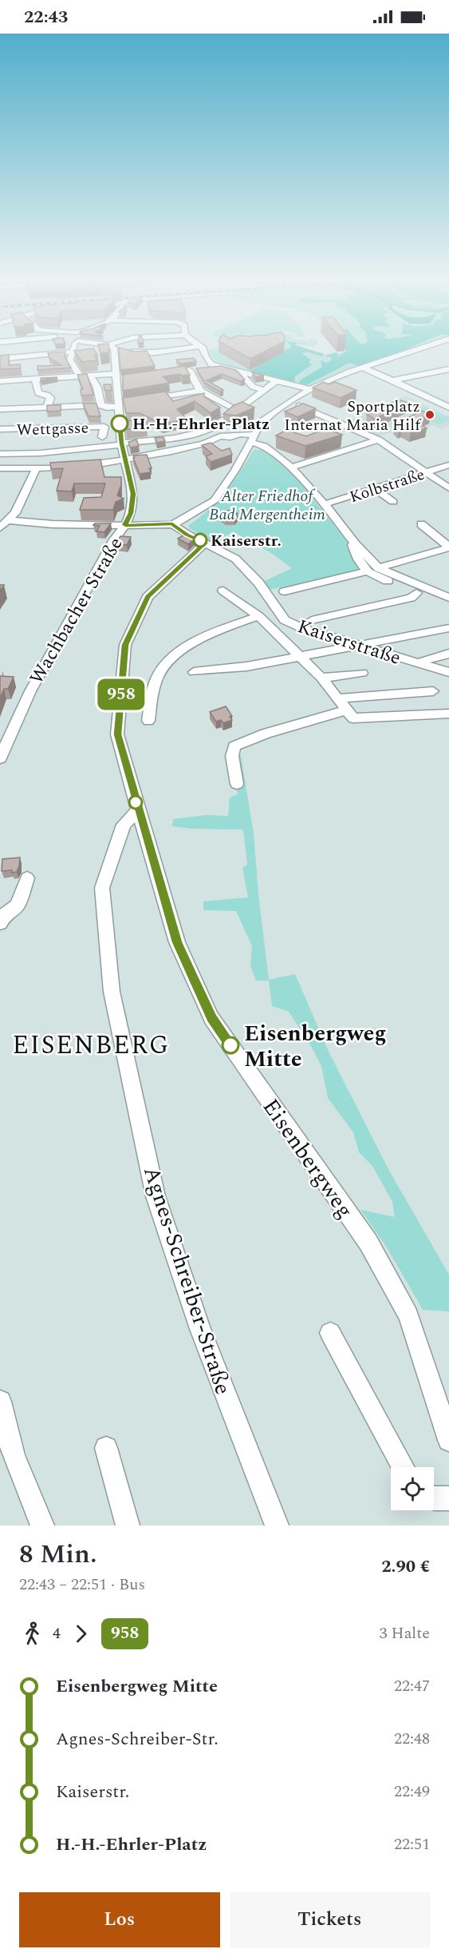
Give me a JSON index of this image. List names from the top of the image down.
{
  "streets": {
    "street": [
      "Wettgasse",
      "Kolbstraße",
      "Wachbacher Straße",
      "Kaiserstraße",
      "Eisenbergweg",
      "Agnes-Schreiber-Straße"
    ]
  },
  "crossings": [
    ["Wettgasse", "Wachbacher Straße"],
    ["Kaiserstraße", "Eisenbergweg"],
    ["Eisenbergweg", "Agnes-Schreiber-Straße"]
  ],
  "districts": ["EISENBERG"],
  "parks": ["Alter Friedhof Bad Mergentheim"],
  "places": [
    "Sportplatz Internat Maria Hilf",
    "H.-H.-Ehrler-Platz",
    "Kaiserstr.",
    "Eisenbergweg Mitte"
  ],
  "lines": ["bus line 958"],
  "page": {
    "status": "22:43",
    "on_map": "958",
    "heading": ["8 Min.", "22:43 – 22:51 · Bus", "2.90 €"],
    "legs": ["4", "958", "3 Halte"],
    "list": [
      {
        "name": "Eisenbergweg Mitte",
        "value": "22:47"
      },
      {
        "name": "Agnes-Schreiber-Str.",
        "value": "22:48"
      },
      {
        "name": "Kaiserstr.",
        "value": "22:49"
      },
      {
        "name": "H.-H.-Ehrler-Platz",
        "value": "22:51"
      }
    ],
    "buttons": ["Los", "Tickets"]
  }
}
